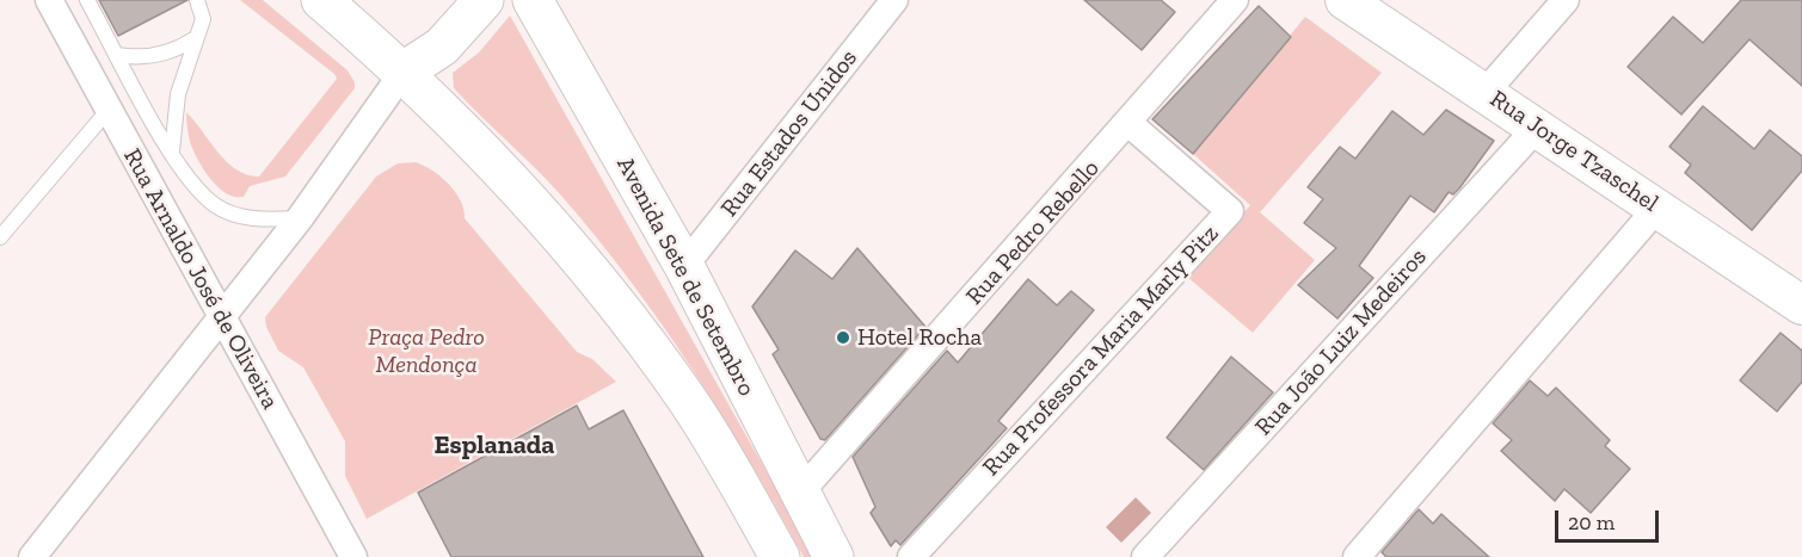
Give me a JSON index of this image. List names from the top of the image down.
{
  "streets": {
    "main road": ["Rua Jorge Tzaschel", "Avenida Sete de Setembro"],
    "street": [
      "Rua Estados Unidos",
      "Rua Pedro Rebello",
      "Rua Arnaldo José de Oliveira",
      "Rua João Luiz Medeiros",
      "Rua Professora Maria Marly Pitz"
    ]
  },
  "crossings": [
    ["Rua Estados Unidos", "Avenida Sete de Setembro"],
    ["Rua Jorge Tzaschel", "Rua João Luiz Medeiros"],
    ["Rua Pedro Rebello", "Avenida Sete de Setembro"],
    ["Rua Pedro Rebello", "Rua Professora Maria Marly Pitz"]
  ],
  "districts": ["Esplanada"],
  "parks": ["Praça Pedro Mendonça"],
  "places": ["Hotel Rocha"],
  "scale_bar": "20 m"
}
